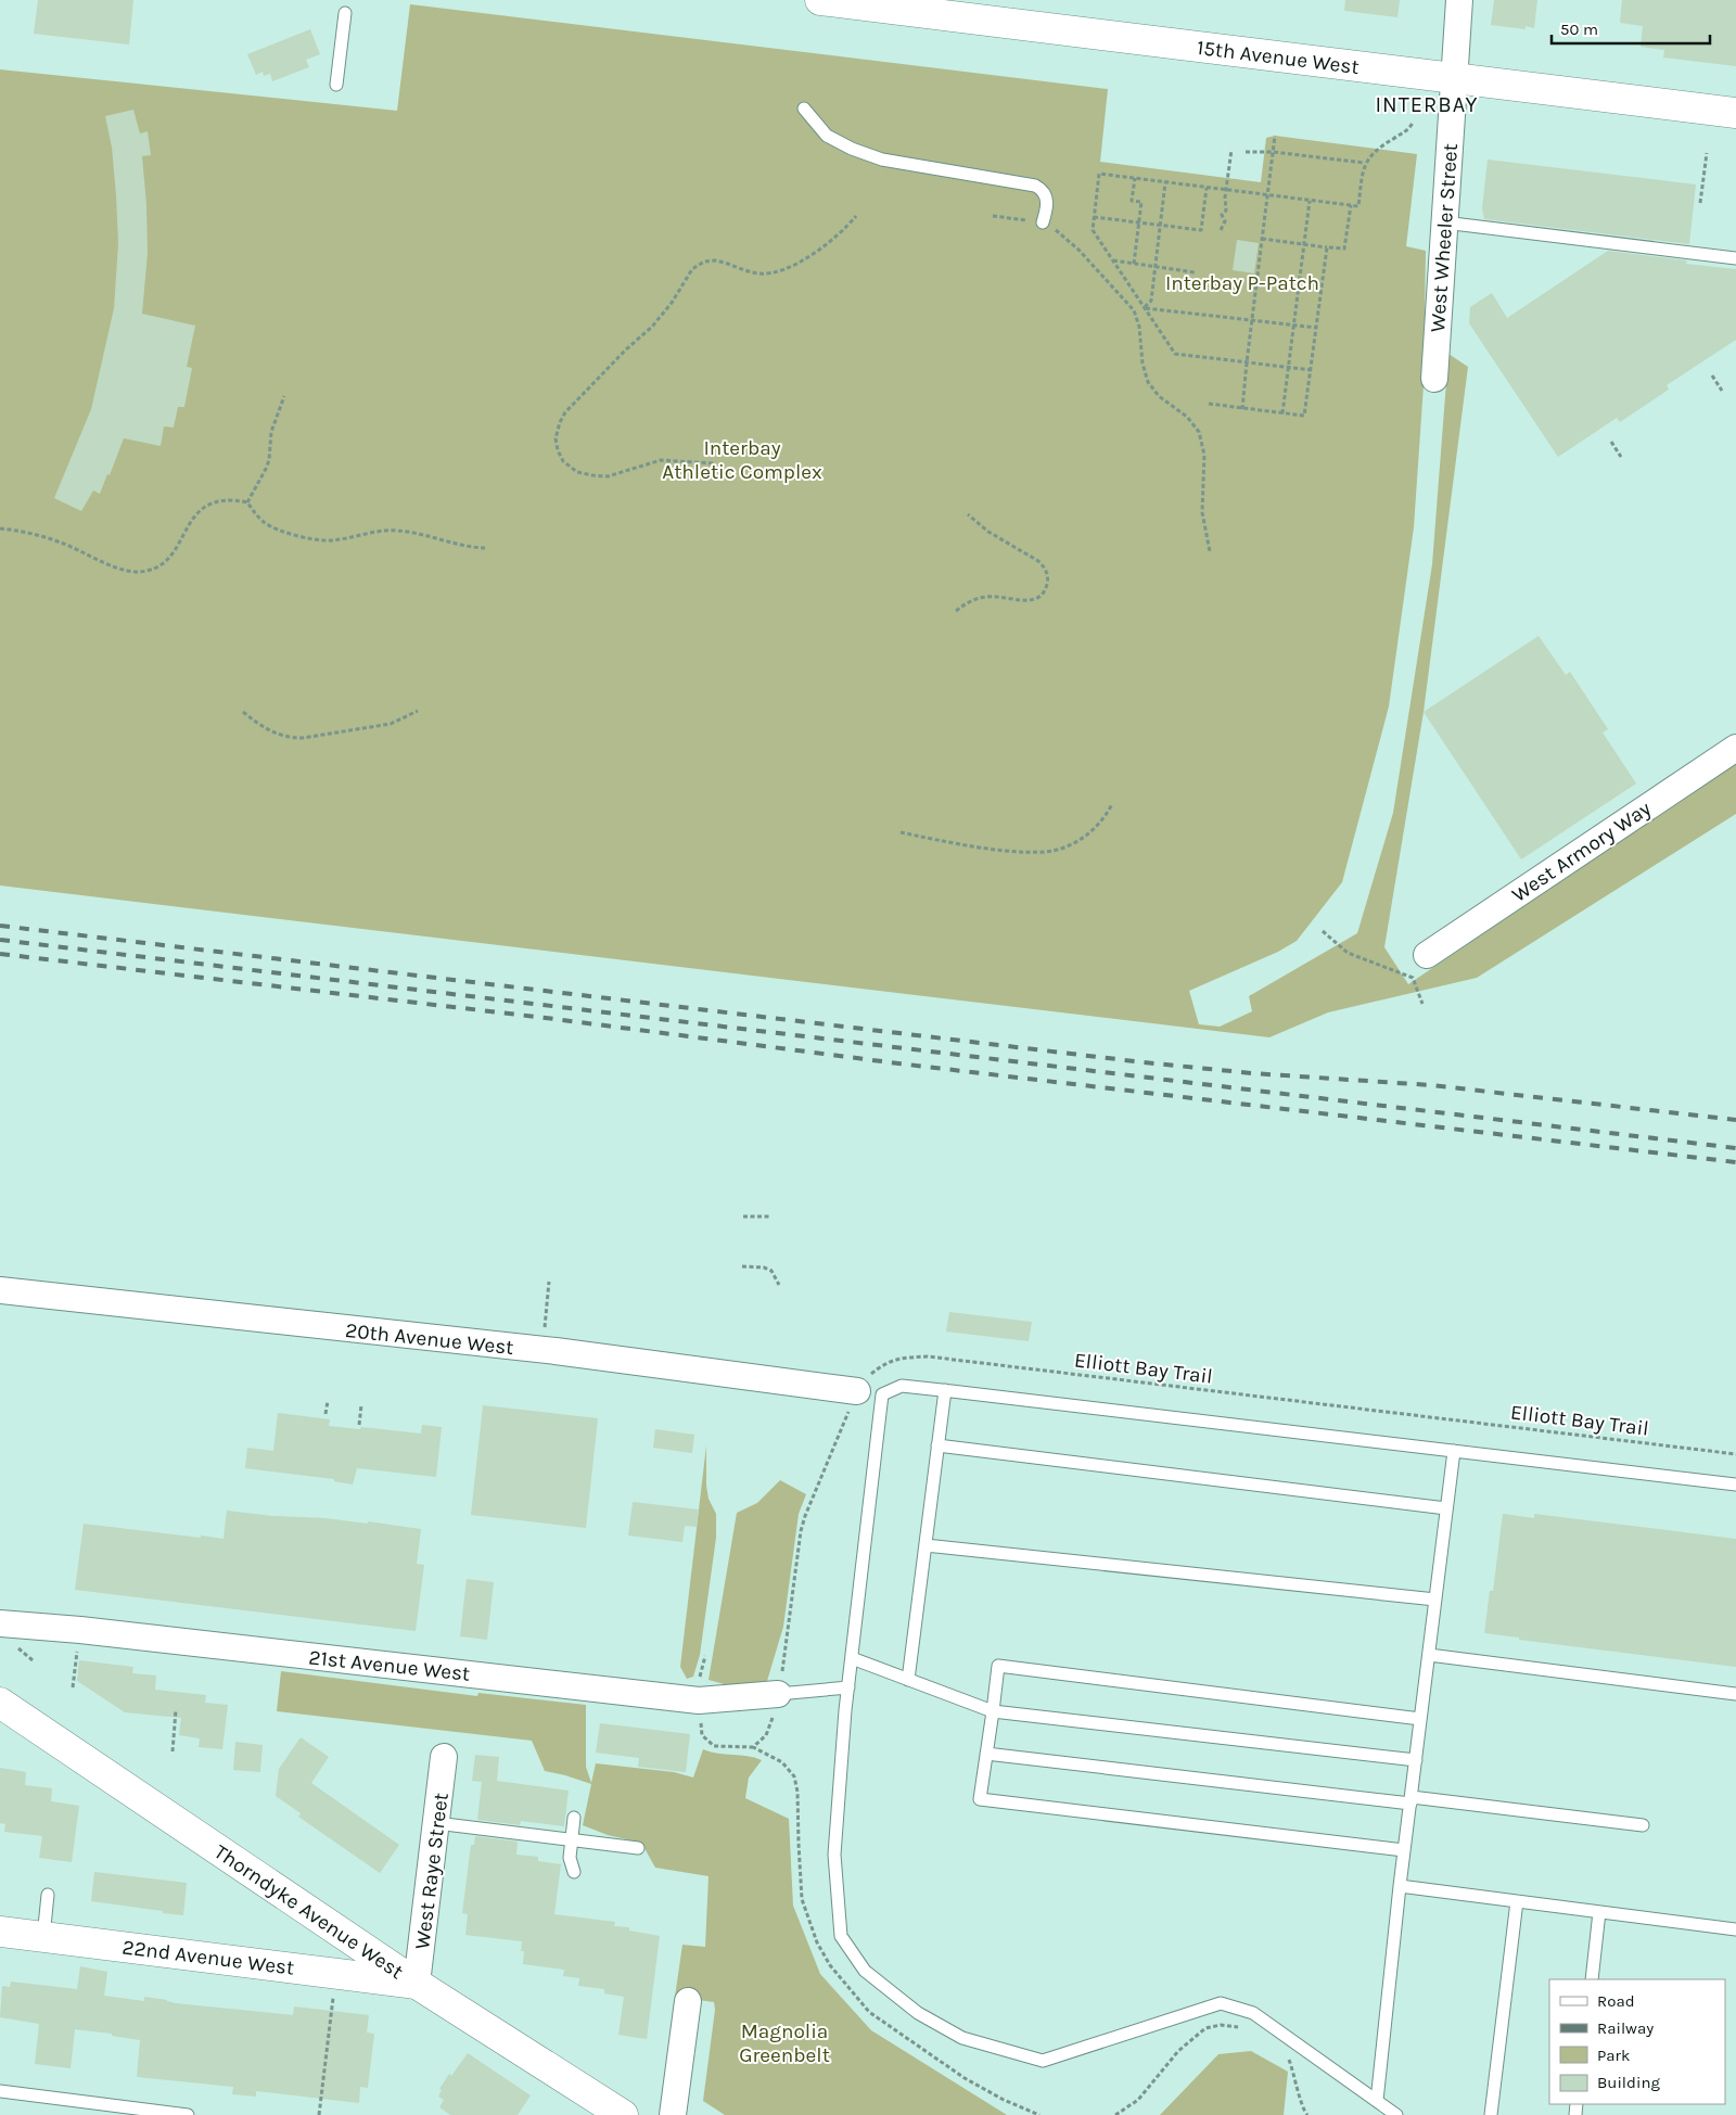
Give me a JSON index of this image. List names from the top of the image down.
{
  "streets": {
    "main road": ["15th Avenue West", "Thorndyke Avenue West", "22nd Avenue West"],
    "street": [
      "West Wheeler Street",
      "West Armory Way",
      "20th Avenue West",
      "21st Avenue West",
      "West Raye Street"
    ],
    "path": ["Elliott Bay Trail"]
  },
  "crossings": [
    ["15th Avenue West", "West Wheeler Street"],
    ["20th Avenue West", "Elliott Bay Trail"],
    ["Elliott Bay Trail", "21st Avenue West"],
    ["West Raye Street", "Thorndyke Avenue West"],
    ["West Raye Street", "22nd Avenue West"],
    ["Thorndyke Avenue West", "22nd Avenue West"]
  ],
  "districts": ["INTERBAY"],
  "parks": ["Interbay P-Patch", "Interbay Athletic Complex", "Magnolia Greenbelt"],
  "legend": [
    "Road",
    "Railway",
    "Park",
    "Building"
  ],
  "scale_bar": "50 m"
}
